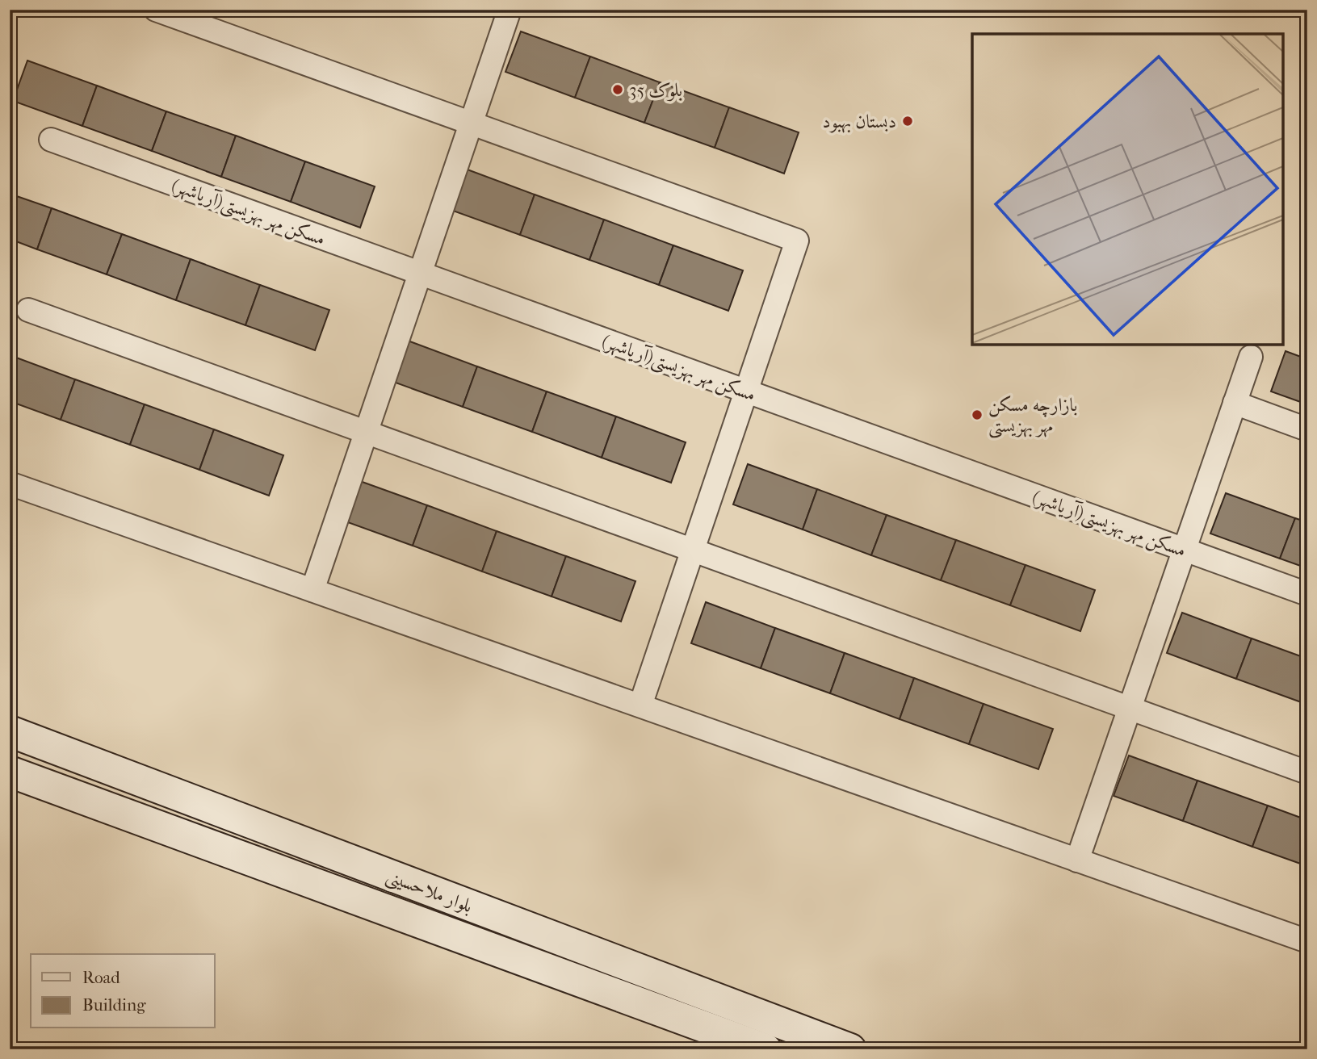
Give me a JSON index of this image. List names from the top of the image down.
{
  "streets": {
    "street": ["مسکن مهر بهزیستی(آریاشهر)", "بلوار ملاحسینی"]
  },
  "places": ["بلوک 35", "دبستان بهبود", "بازارچه مسکن مهر بهزیستی"],
  "legend": ["Road", "Building"]
}
